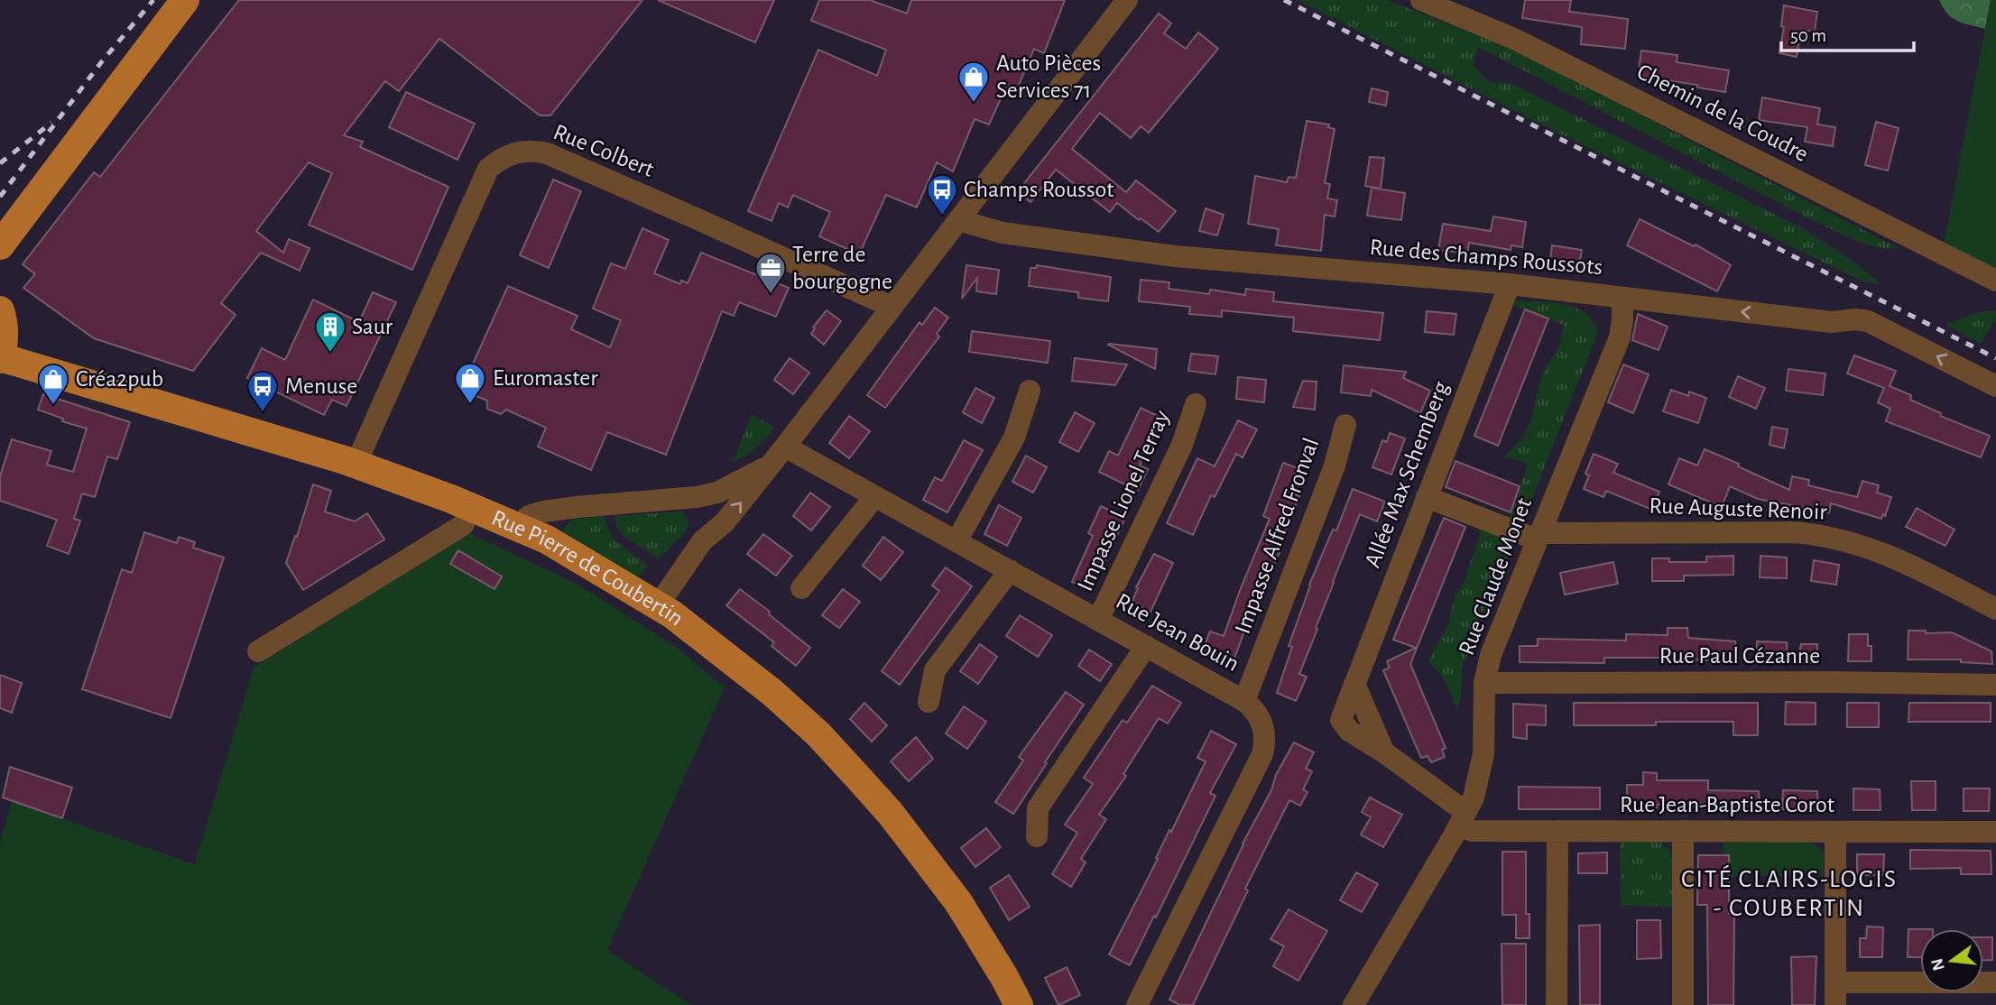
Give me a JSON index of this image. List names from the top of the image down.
{
  "streets": {
    "main road": ["Rue Pierre de Coubertin"],
    "street": [
      "Chemin de la Coudre",
      "Rue Colbert",
      "Rue des Champs Roussots",
      "Allée Max Schemberg",
      "Impasse Lionel Terray",
      "Rue Auguste Renoir",
      "Impasse Alfred Fronval",
      "Rue Claude Monet",
      "Rue Jean Bouin",
      "Rue Paul Cézanne",
      "Rue Jean-Baptiste Corot"
    ]
  },
  "crossings": [
    ["Rue Colbert", "Rue Pierre de Coubertin"],
    ["Rue des Champs Roussots", "Allée Max Schemberg"],
    ["Rue des Champs Roussots", "Rue Claude Monet"],
    ["Allée Max Schemberg", "Rue Claude Monet"],
    ["Allée Max Schemberg", "Rue Jean-Baptiste Corot"],
    ["Impasse Lionel Terray", "Rue Jean Bouin"],
    ["Rue Auguste Renoir", "Rue Claude Monet"],
    ["Impasse Alfred Fronval", "Rue Jean Bouin"],
    ["Rue Claude Monet", "Rue Paul Cézanne"],
    ["Rue Claude Monet", "Rue Jean-Baptiste Corot"]
  ],
  "one_way": ["Rue des Champs Roussots"],
  "districts": ["CITÉ CLAIRS-LOGIS - COUBERTIN"],
  "places": {
    "shop": ["Auto Pièces Services 71", "Euromaster", "Créa2pub"],
    "bus stop": ["Champs Roussot", "Menuse"],
    "office": ["Terre de bourgogne"],
    "building": ["Saur"]
  },
  "scale_bar": "50 m",
  "north": "left"
}
